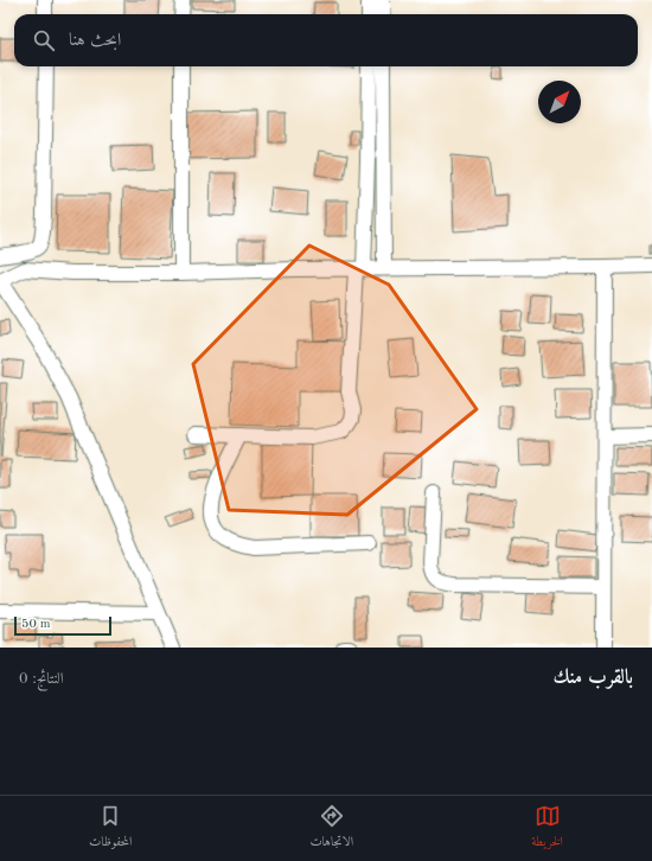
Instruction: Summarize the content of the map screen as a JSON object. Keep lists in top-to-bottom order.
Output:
{
  "scale_bar": "50 m",
  "north": "top right",
  "page": {
    "search": "ابحث هنا",
    "scale": "50 m",
    "heading": ["بالقرب منك", "النتائج: 0"],
    "nav": ["الخريطة", "الاتجاهات", "المحفوظات"]
  }
}
